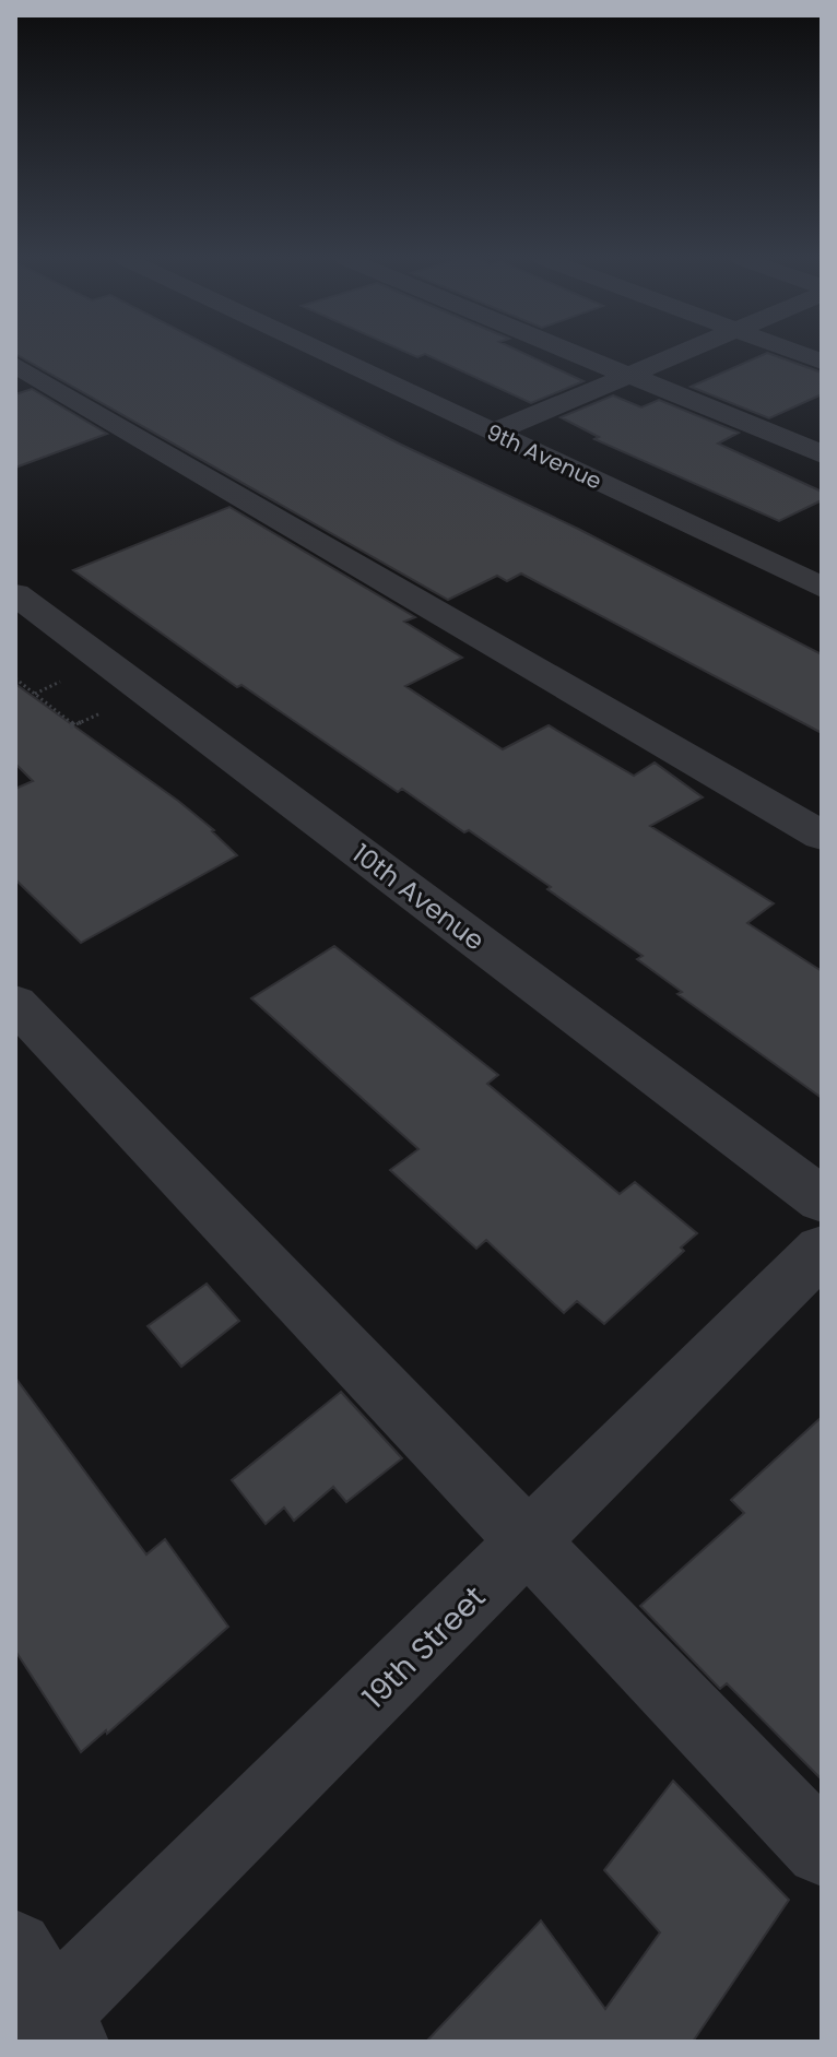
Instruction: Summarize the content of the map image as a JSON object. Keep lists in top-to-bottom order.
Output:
{
  "streets": {
    "street": ["9th Avenue", "10th Avenue", "19th Street"]
  }
}
